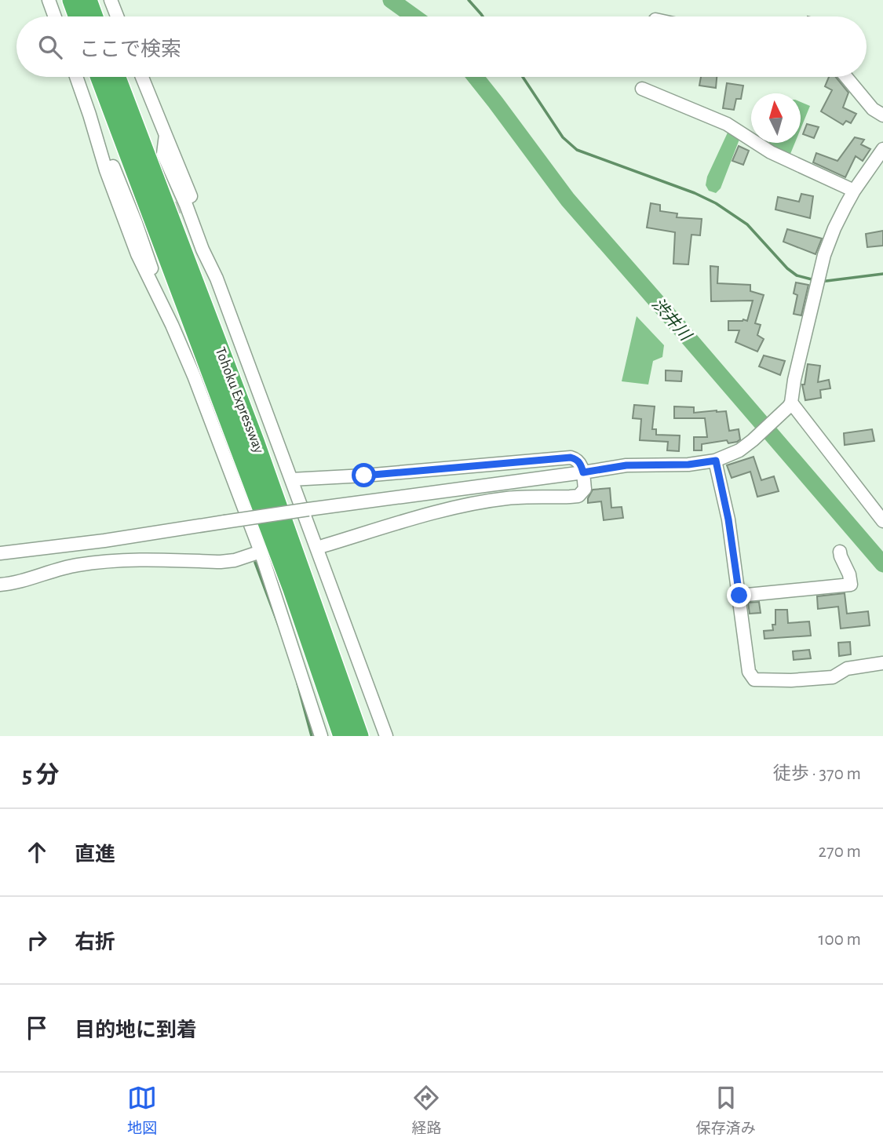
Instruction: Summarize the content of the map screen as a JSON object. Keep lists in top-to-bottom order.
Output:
{
  "streets": {
    "highway": ["Tohoku Expressway"]
  },
  "water": ["渋井川"],
  "north": "top",
  "page": {
    "search": "ここで検索",
    "heading": ["5 分", "徒歩 · 370 m"],
    "list": [
      ["直進", "270 m"],
      ["右折", "100 m"],
      "目的地に到着"
    ],
    "nav": ["地図", "経路", "保存済み"]
  }
}
